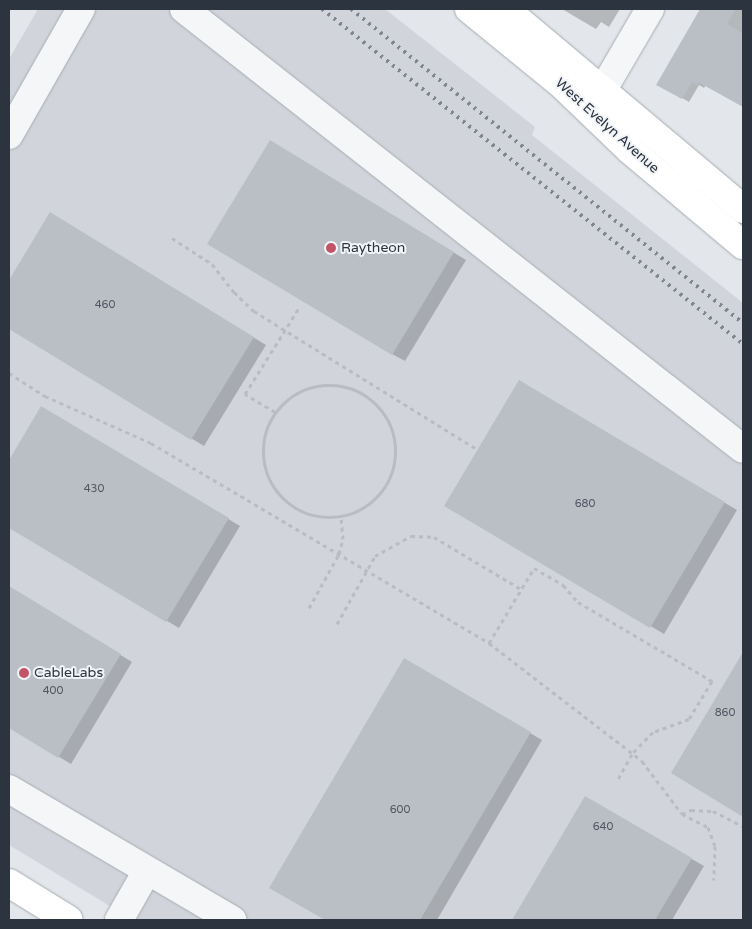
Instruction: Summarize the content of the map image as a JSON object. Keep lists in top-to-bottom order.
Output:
{
  "streets": {
    "main road": ["West Evelyn Avenue"]
  },
  "places": ["Raytheon", "CableLabs"],
  "house_numbers": [
    "460",
    "430",
    "680",
    "400",
    "860",
    "600",
    "640"
  ]
}
